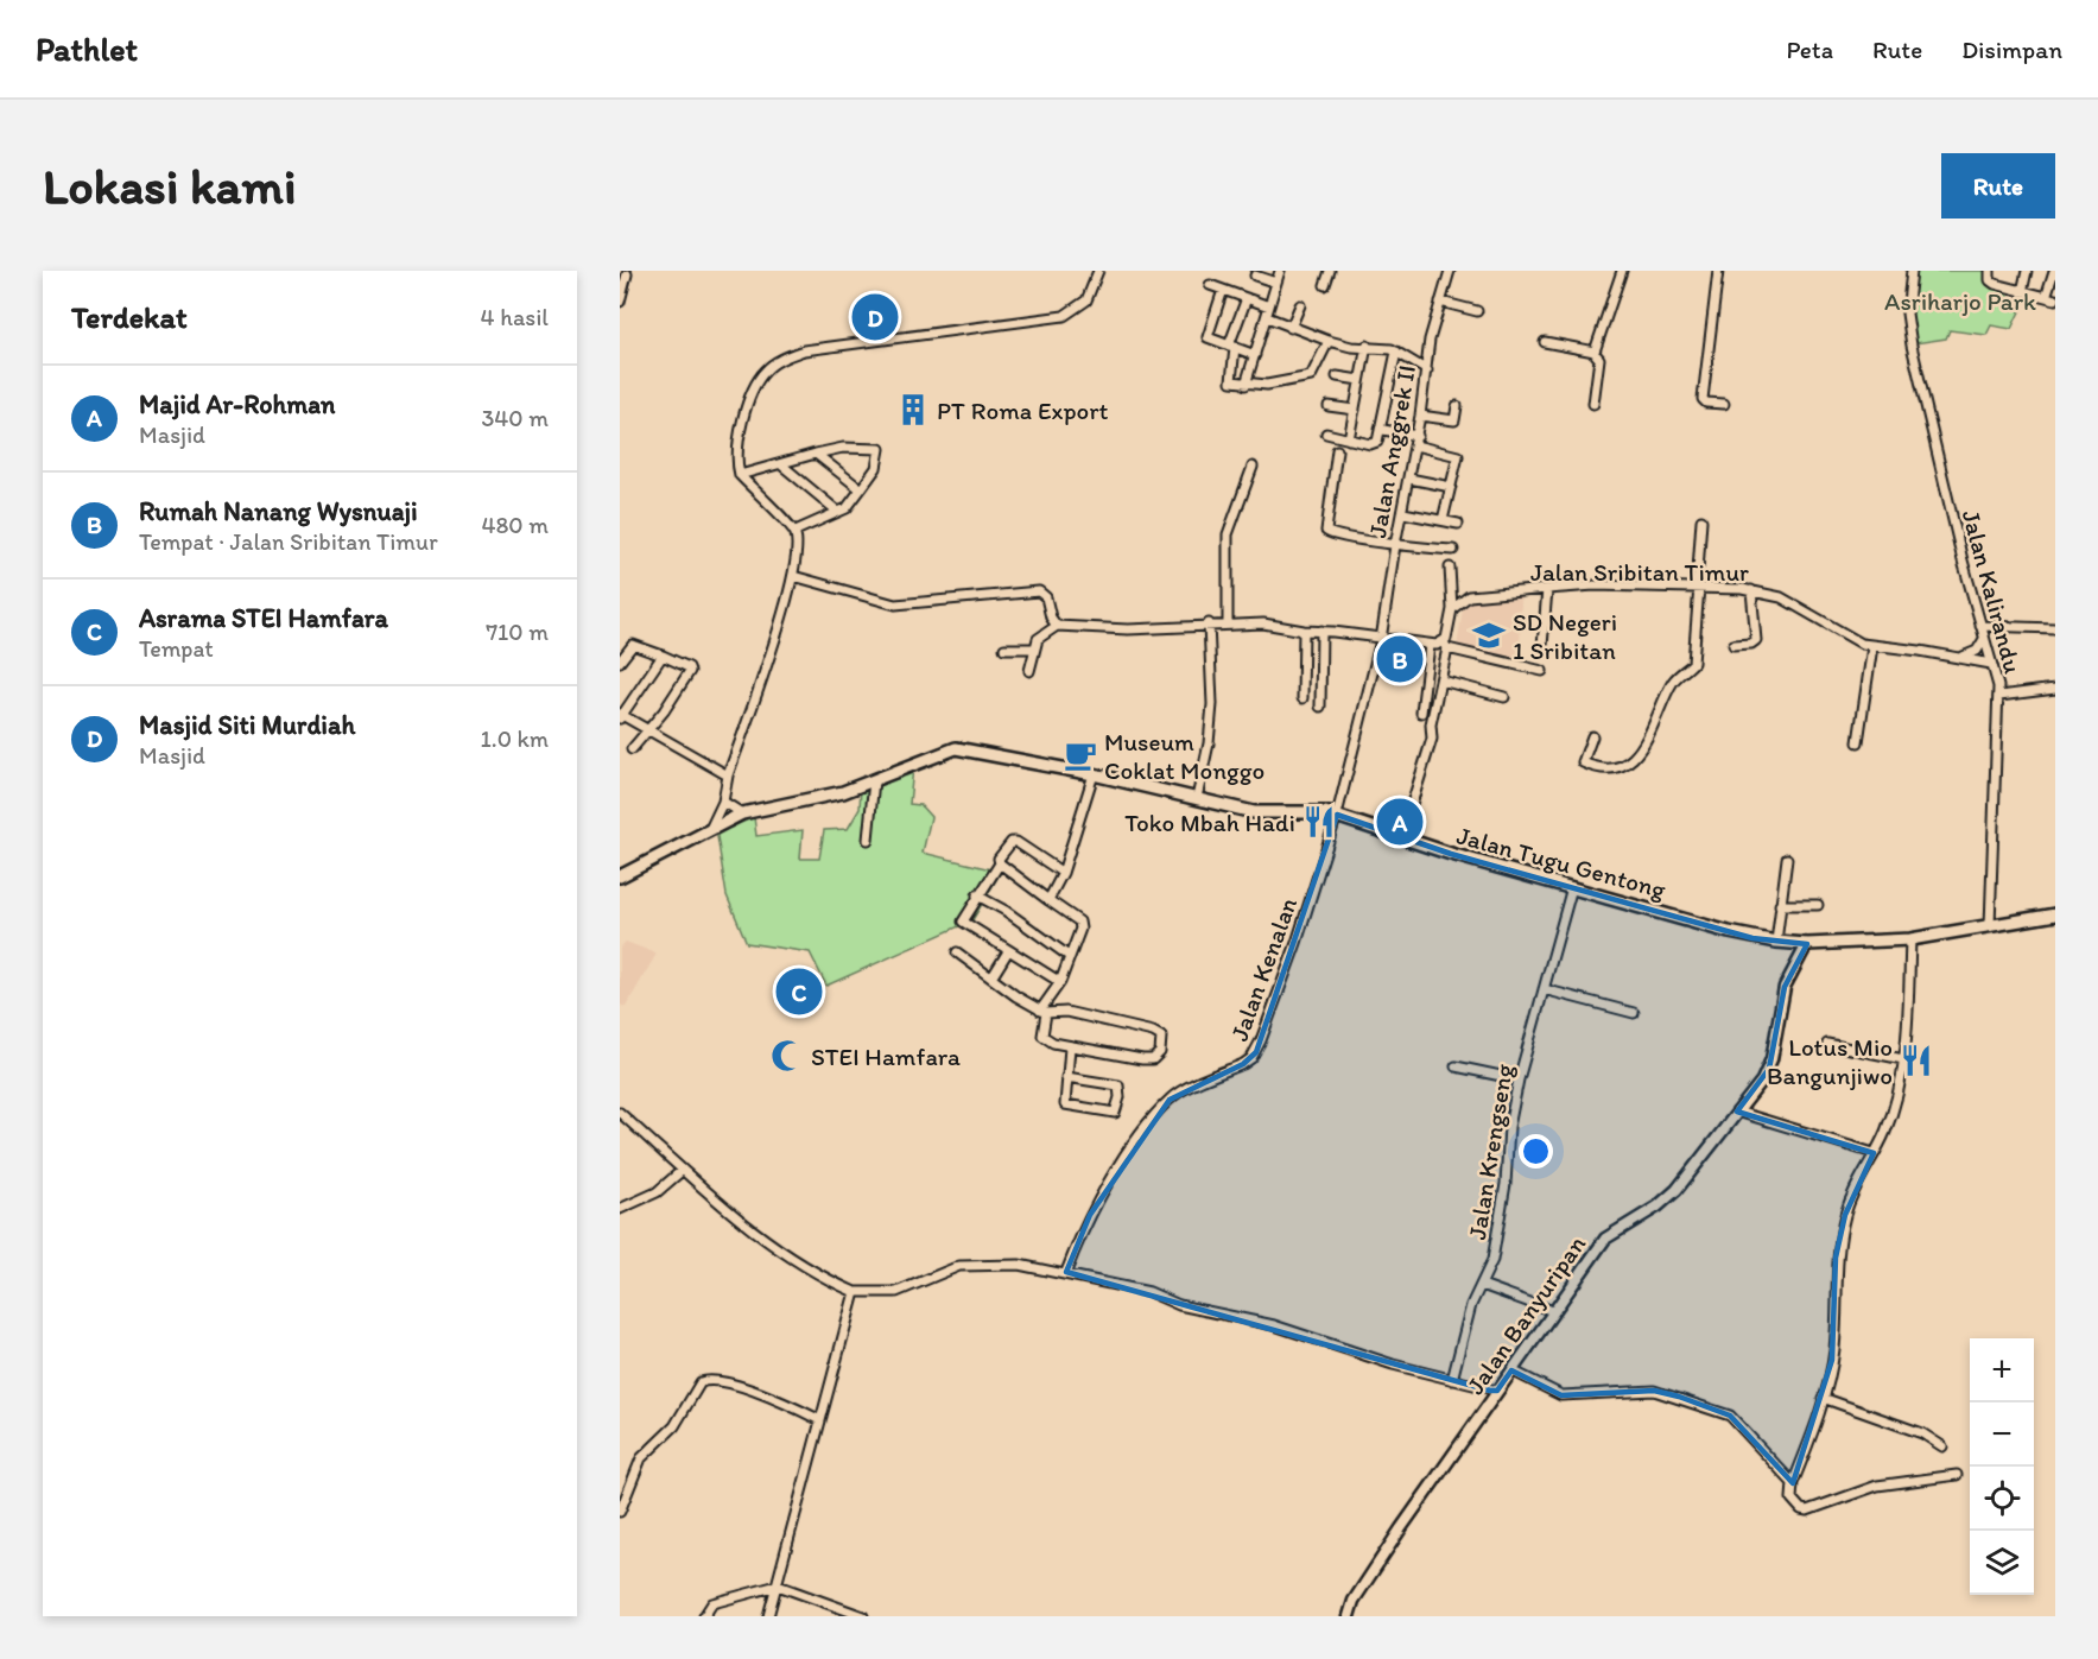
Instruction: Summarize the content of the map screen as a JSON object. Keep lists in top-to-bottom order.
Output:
{
  "streets": {
    "main road": ["Jalan Tugu Gentong"],
    "street": [
      "Jalan Anggrek II",
      "Jalan Sribitan Timur",
      "Jalan Kalirandu",
      "Jalan Kenalan",
      "Jalan Krengseng",
      "Jalan Banyuripan"
    ]
  },
  "crossings": [
    ["Jalan Anggrek II", "Jalan Tugu Gentong"],
    ["Jalan Anggrek II", "Jalan Kenalan"],
    ["Jalan Sribitan Timur", "Jalan Kalirandu"],
    ["Jalan Kalirandu", "Jalan Tugu Gentong"],
    ["Jalan Tugu Gentong", "Jalan Kenalan"],
    ["Jalan Tugu Gentong", "Jalan Krengseng"],
    ["Jalan Tugu Gentong", "Jalan Banyuripan"]
  ],
  "parks": ["Asriharjo Park"],
  "places": {
    "building": ["PT Roma Export"],
    "school or university": ["SD Negeri 1 Sribitan"],
    "cafe": ["Museum Coklat Monggo"],
    "restaurant": ["Toko Mbah Hadi", "Lotus Mio Bangunjiwo"],
    "mosque": ["STEI Hamfara"]
  },
  "page": {
    "header": "Pathlet",
    "nav": ["Peta", "Rute", "Disimpan"],
    "buttons": "Rute",
    "title": "Lokasi kami",
    "heading": ["Terdekat", "4 hasil"],
    "pins": [
      "D",
      "B",
      "A",
      "C"
    ],
    "list": [
      {
        "mark": "A",
        "name": "Majid Ar-Rohman",
        "note": "Masjid",
        "value": "340 m"
      },
      {
        "mark": "B",
        "name": "Rumah Nanang Wysnuaji",
        "note": "Tempat · Jalan Sribitan Timur",
        "value": "480 m"
      },
      {
        "mark": "C",
        "name": "Asrama STEI Hamfara",
        "note": "Tempat",
        "value": "710 m"
      },
      {
        "mark": "D",
        "name": "Masjid Siti Murdiah",
        "note": "Masjid",
        "value": "1.0 km"
      }
    ],
    "map_buttons": ["+", "−"]
  }
}
